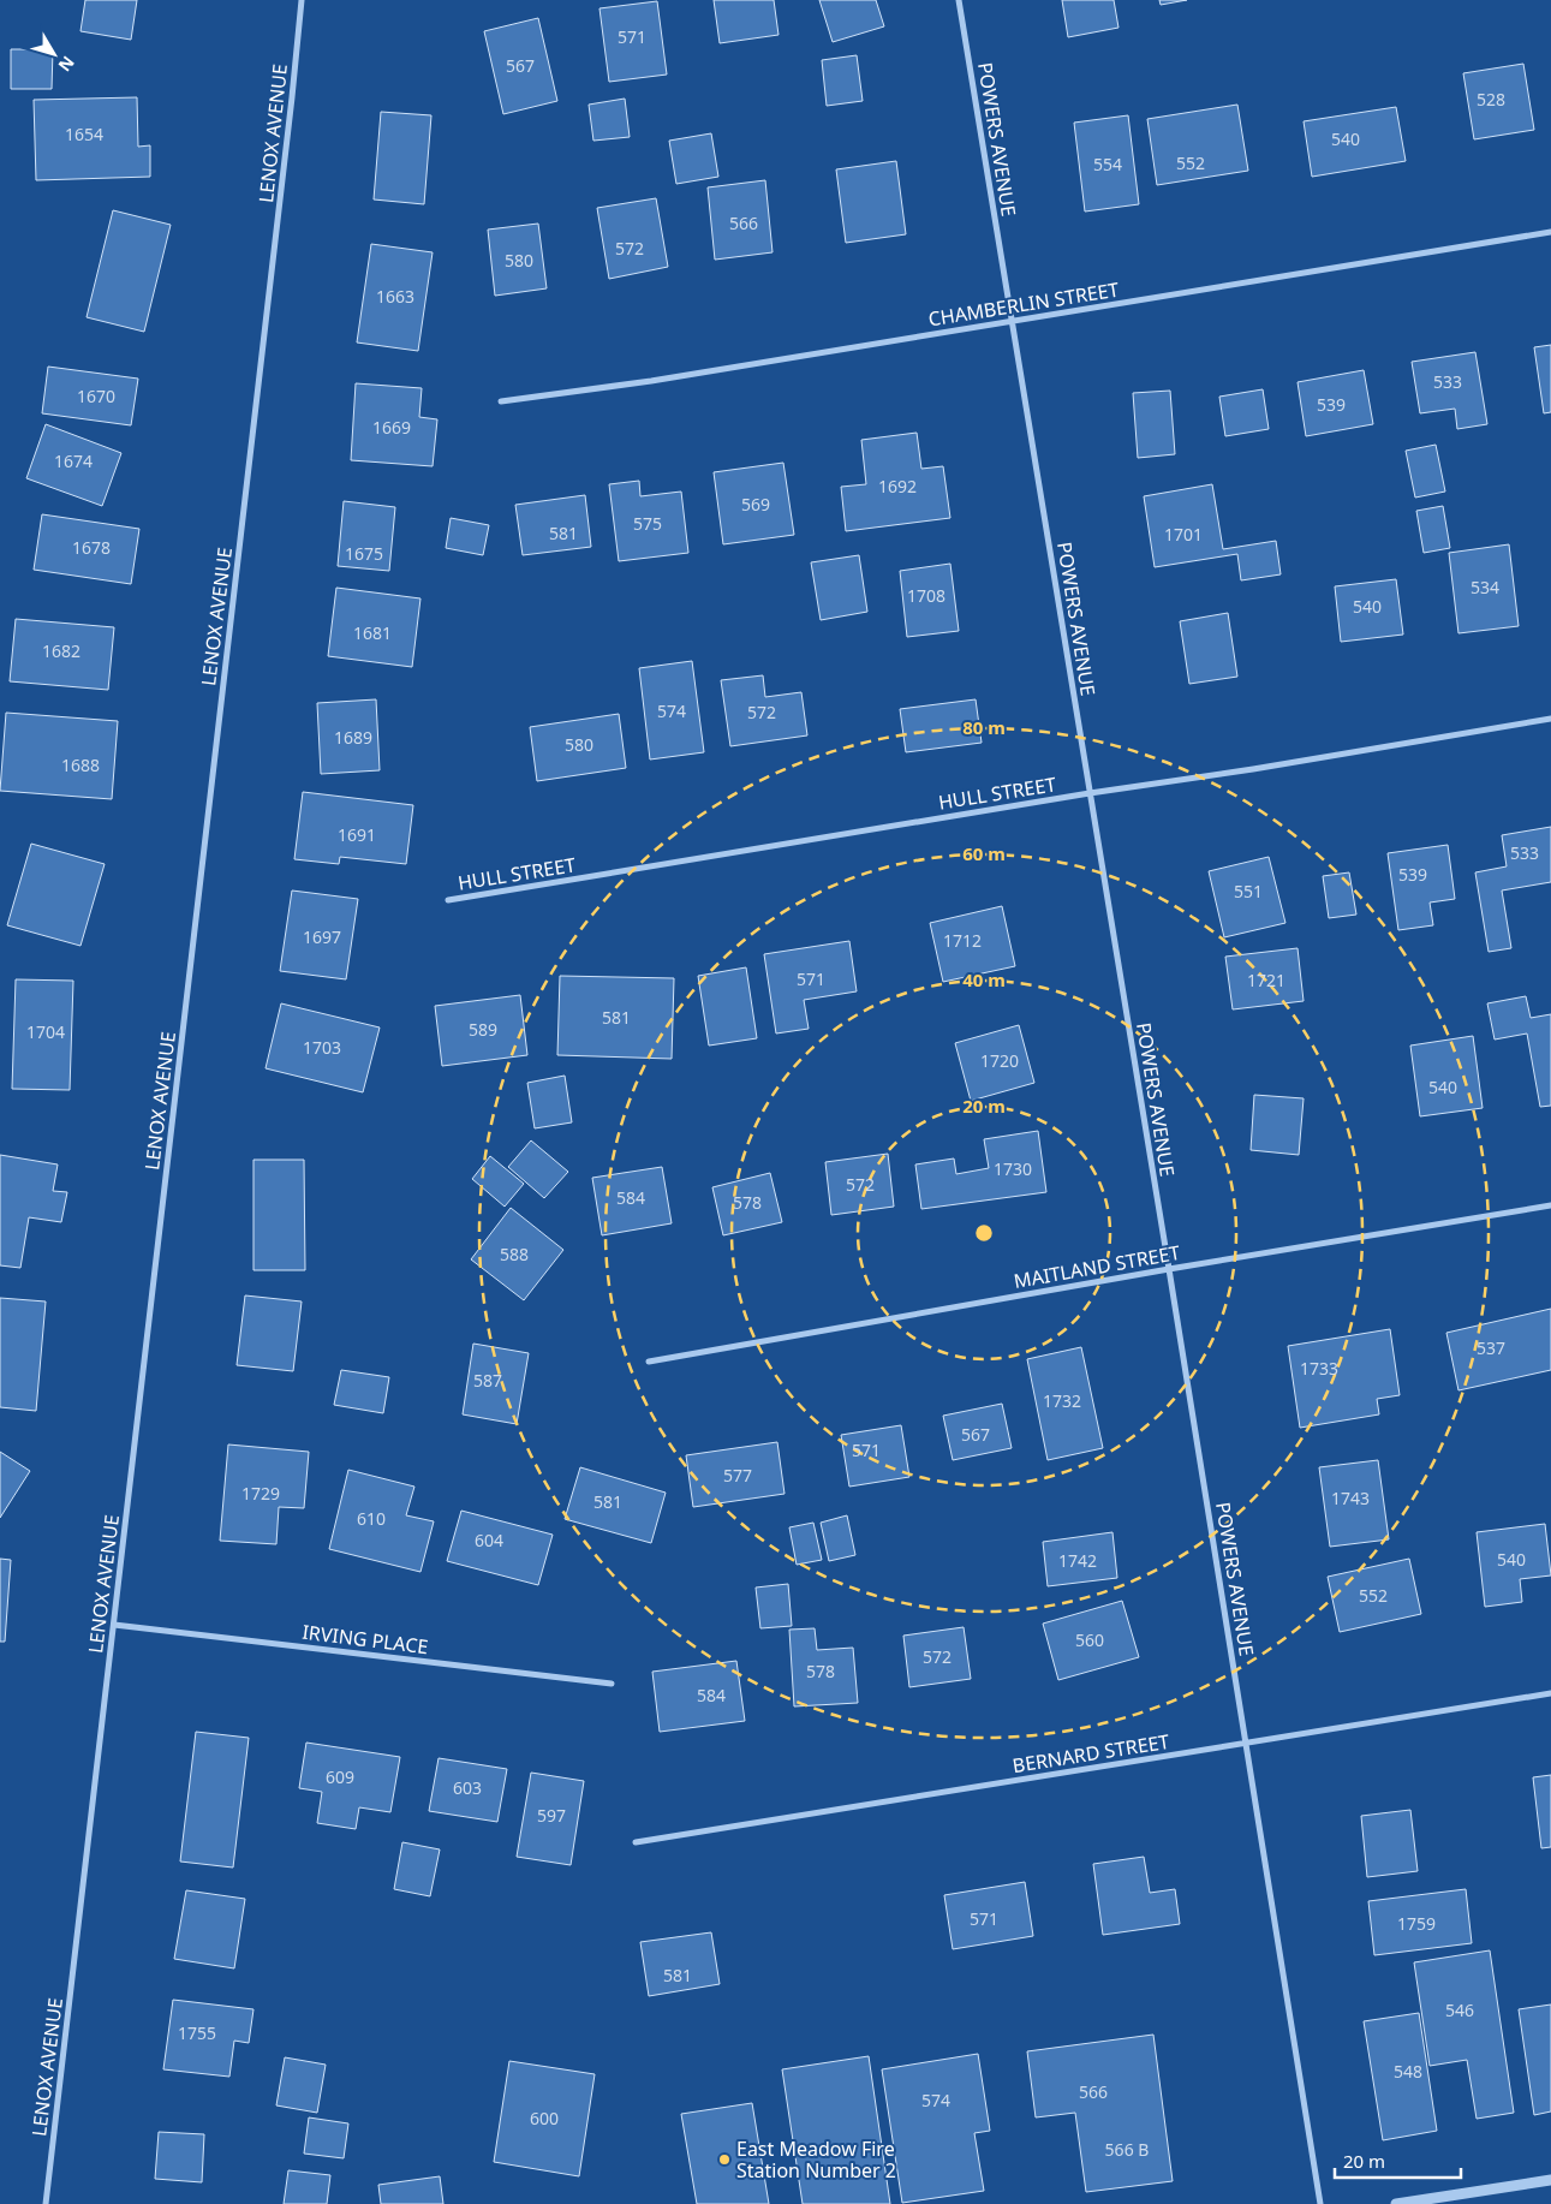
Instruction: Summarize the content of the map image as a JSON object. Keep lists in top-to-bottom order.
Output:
{
  "streets": {
    "street": [
      "LENOX AVENUE",
      "POWERS AVENUE",
      "CHAMBERLIN STREET",
      "HULL STREET",
      "MAITLAND STREET",
      "IRVING PLACE",
      "BERNARD STREET"
    ]
  },
  "crossings": [
    ["LENOX AVENUE", "IRVING PLACE"],
    ["POWERS AVENUE", "CHAMBERLIN STREET"],
    ["POWERS AVENUE", "HULL STREET"],
    ["POWERS AVENUE", "MAITLAND STREET"],
    ["POWERS AVENUE", "BERNARD STREET"]
  ],
  "places": ["East Meadow Fire Station Number 2"],
  "house_numbers": [
    "571",
    "567",
    "528",
    "1654",
    "540",
    "552",
    "554",
    "566",
    "572",
    "580",
    "1663",
    "533",
    "1670",
    "539",
    "1669",
    "1674",
    "1692",
    "569",
    "575",
    "581",
    "1701",
    "1678",
    "1675",
    "534",
    "1708",
    "540",
    "1681",
    "1682",
    "574",
    "572",
    "1689",
    "580",
    "1688",
    "1691",
    "533",
    "539",
    "551",
    "1697",
    "1712",
    "571",
    "1721",
    "581",
    "589",
    "1704",
    "1703",
    "1720",
    "540",
    "1730",
    "572",
    "584",
    "578",
    "588",
    "537",
    "1733",
    "587",
    "1732",
    "567",
    "571",
    "577",
    "1729",
    "1743",
    "581",
    "610",
    "604",
    "540",
    "1742",
    "552",
    "560",
    "572",
    "578",
    "584",
    "609",
    "603",
    "597",
    "571",
    "1759",
    "581",
    "546",
    "1755",
    "548",
    "566",
    "574",
    "600",
    "566 B"
  ],
  "scale_bar": "20 m",
  "north": "bottom right",
  "rings": [
    "80 m",
    "60 m",
    "40 m",
    "20 m"
  ]
}
